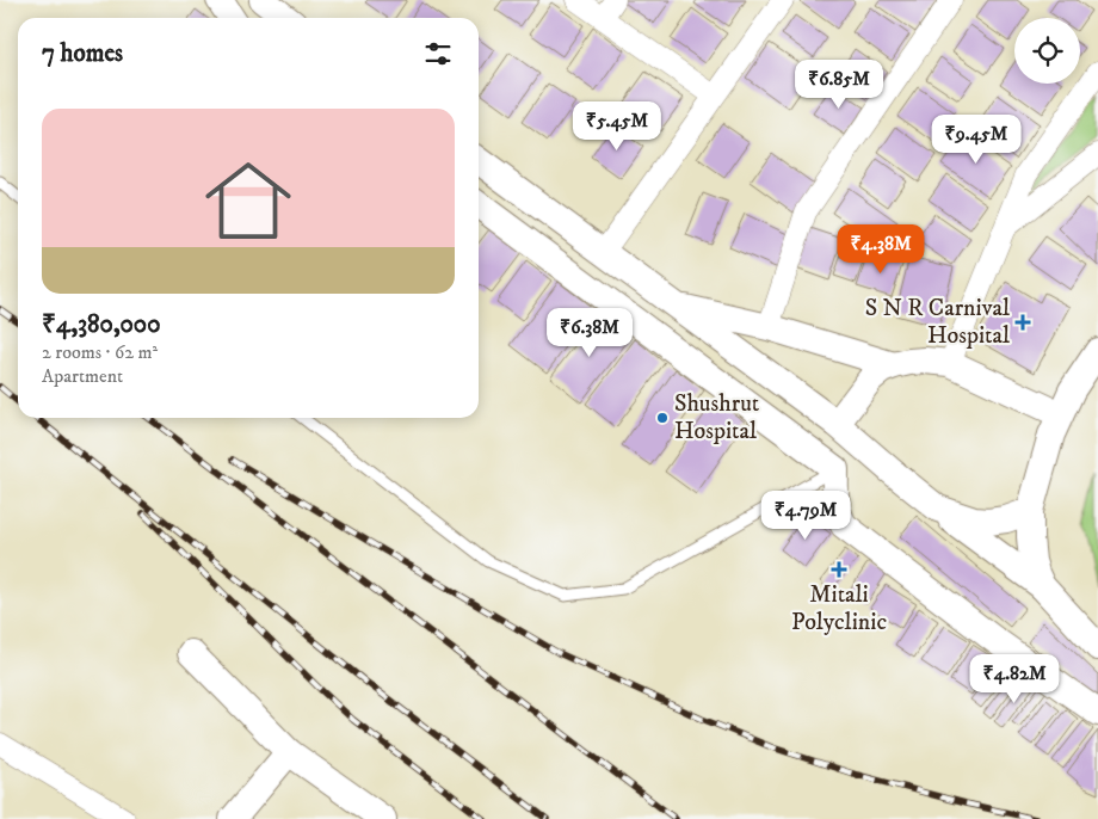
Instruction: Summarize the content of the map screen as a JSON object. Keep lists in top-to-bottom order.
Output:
{
  "places": {
    "health": ["S N R Carnival Hospital", "Mitali Polyclinic"],
    "other": ["Shushrut Hospital"]
  },
  "page": {
    "heading": "7 homes",
    "price": [
      "₹6.85M",
      "₹5.45M",
      "₹9.45M",
      "₹4.38M",
      "₹6.38M",
      "₹4.79M",
      "₹4.82M"
    ],
    "list": [
      {
        "name": "₹4,380,000",
        "note": "2 rooms · 62 m² · Apartment"
      }
    ]
  }
}
